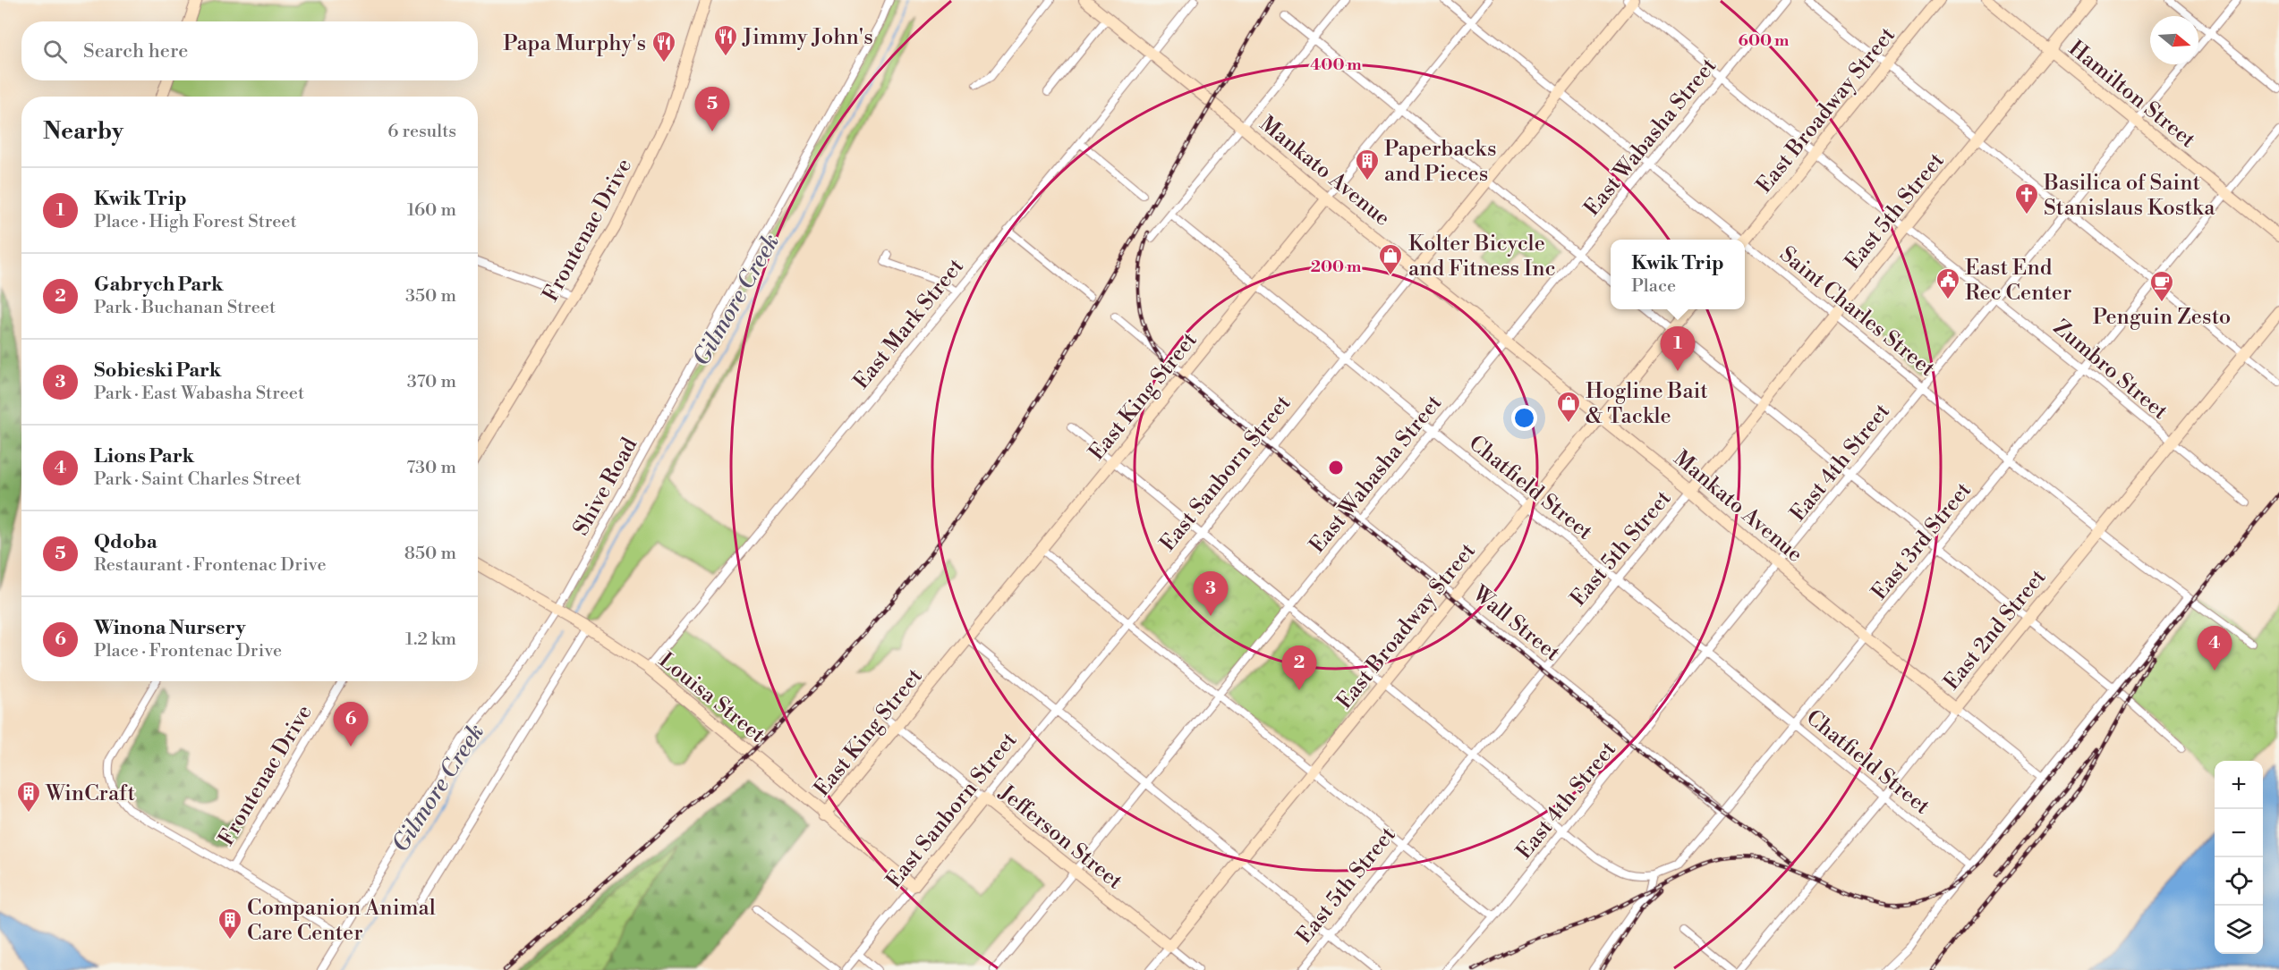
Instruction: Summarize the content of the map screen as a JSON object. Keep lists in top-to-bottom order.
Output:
{
  "streets": {
    "street": [
      "Hamilton Street",
      "East Broadway Street",
      "East Wabasha Street",
      "Mankato Avenue",
      "East 5th Street",
      "Frontenac Drive",
      "Saint Charles Street",
      "East Mark Street",
      "Zumbro Street",
      "East King Street",
      "East 4th Street",
      "East Sanborn Street",
      "Shive Road",
      "Chatfield Street",
      "East 3rd Street",
      "Wall Street",
      "East 2nd Street",
      "Louisa Street",
      "Jefferson Street"
    ]
  },
  "crossings": [
    ["Hamilton Street", "East 5th Street"],
    ["Hamilton Street", "East 4th Street"],
    ["Hamilton Street", "East 3rd Street"],
    ["East Broadway Street", "Mankato Avenue"],
    ["East Broadway Street", "Zumbro Street"],
    ["East Broadway Street", "Chatfield Street"],
    ["East Broadway Street", "Wall Street"],
    ["East Broadway Street", "Jefferson Street"],
    ["East Wabasha Street", "Mankato Avenue"],
    ["East Wabasha Street", "Saint Charles Street"],
    ["East Wabasha Street", "Zumbro Street"],
    ["East Wabasha Street", "Chatfield Street"],
    ["East Wabasha Street", "Wall Street"],
    ["East Wabasha Street", "Jefferson Street"],
    ["Mankato Avenue", "East 5th Street"],
    ["Mankato Avenue", "East Mark Street"],
    ["Mankato Avenue", "East King Street"],
    ["Mankato Avenue", "East 4th Street"],
    ["Mankato Avenue", "East Sanborn Street"],
    ["Mankato Avenue", "East 3rd Street"],
    ["Mankato Avenue", "East 2nd Street"],
    ["East 5th Street", "Saint Charles Street"],
    ["East 5th Street", "Zumbro Street"],
    ["East 5th Street", "Chatfield Street"],
    ["East 5th Street", "Wall Street"],
    ["Saint Charles Street", "East King Street"],
    ["Saint Charles Street", "East 4th Street"],
    ["Saint Charles Street", "East Sanborn Street"],
    ["Saint Charles Street", "East 3rd Street"],
    ["Saint Charles Street", "East 2nd Street"],
    ["East Mark Street", "Louisa Street"],
    ["Zumbro Street", "East 4th Street"],
    ["Zumbro Street", "East Sanborn Street"],
    ["Zumbro Street", "East 3rd Street"],
    ["Zumbro Street", "East 2nd Street"],
    ["East King Street", "Chatfield Street"],
    ["East King Street", "Wall Street"],
    ["East King Street", "Louisa Street"],
    ["East King Street", "Jefferson Street"],
    ["East 4th Street", "Chatfield Street"],
    ["East 4th Street", "Wall Street"],
    ["East Sanborn Street", "Chatfield Street"],
    ["East Sanborn Street", "Wall Street"],
    ["East Sanborn Street", "Louisa Street"],
    ["East Sanborn Street", "Jefferson Street"],
    ["Shive Road", "Louisa Street"],
    ["Chatfield Street", "East 3rd Street"],
    ["Chatfield Street", "East 2nd Street"],
    ["East 3rd Street", "Wall Street"]
  ],
  "water": ["Gilmore Creek"],
  "places": {
    "restaurant": ["Jimmy John's", "Papa Murphy's"],
    "building": ["Paperbacks and Pieces", "WinCraft", "Companion Animal Care Center"],
    "church": ["Basilica of Saint Stanislaus Kostka"],
    "shop": ["Kolter Bicycle and Fitness Inc", "Hogline Bait & Tackle"],
    "public building": ["East End Rec Center"],
    "cafe": ["Penguin Zesto"]
  },
  "north": "right",
  "page": {
    "search": "Search here",
    "pins": [
      "5",
      "1",
      "3",
      "4",
      "2",
      "6"
    ],
    "heading": ["Nearby", "6 results"],
    "list": [
      {
        "mark": "1",
        "name": "Kwik Trip",
        "note": "Place · High Forest Street",
        "value": "160 m"
      },
      {
        "mark": "2",
        "name": "Gabrych Park",
        "note": "Park · Buchanan Street",
        "value": "350 m"
      },
      {
        "mark": "3",
        "name": "Sobieski Park",
        "note": "Park · East Wabasha Street",
        "value": "370 m"
      },
      {
        "mark": "4",
        "name": "Lions Park",
        "note": "Park · Saint Charles Street",
        "value": "730 m"
      },
      {
        "mark": "5",
        "name": "Qdoba",
        "note": "Restaurant · Frontenac Drive",
        "value": "850 m"
      },
      {
        "mark": "6",
        "name": "Winona Nursery",
        "note": "Place · Frontenac Drive",
        "value": "1.2 km"
      }
    ],
    "popup": ["Kwik Trip", "Place"],
    "map_buttons": ["+", "−"]
  },
  "rings": ["600 m", "400 m", "200 m"]
}
